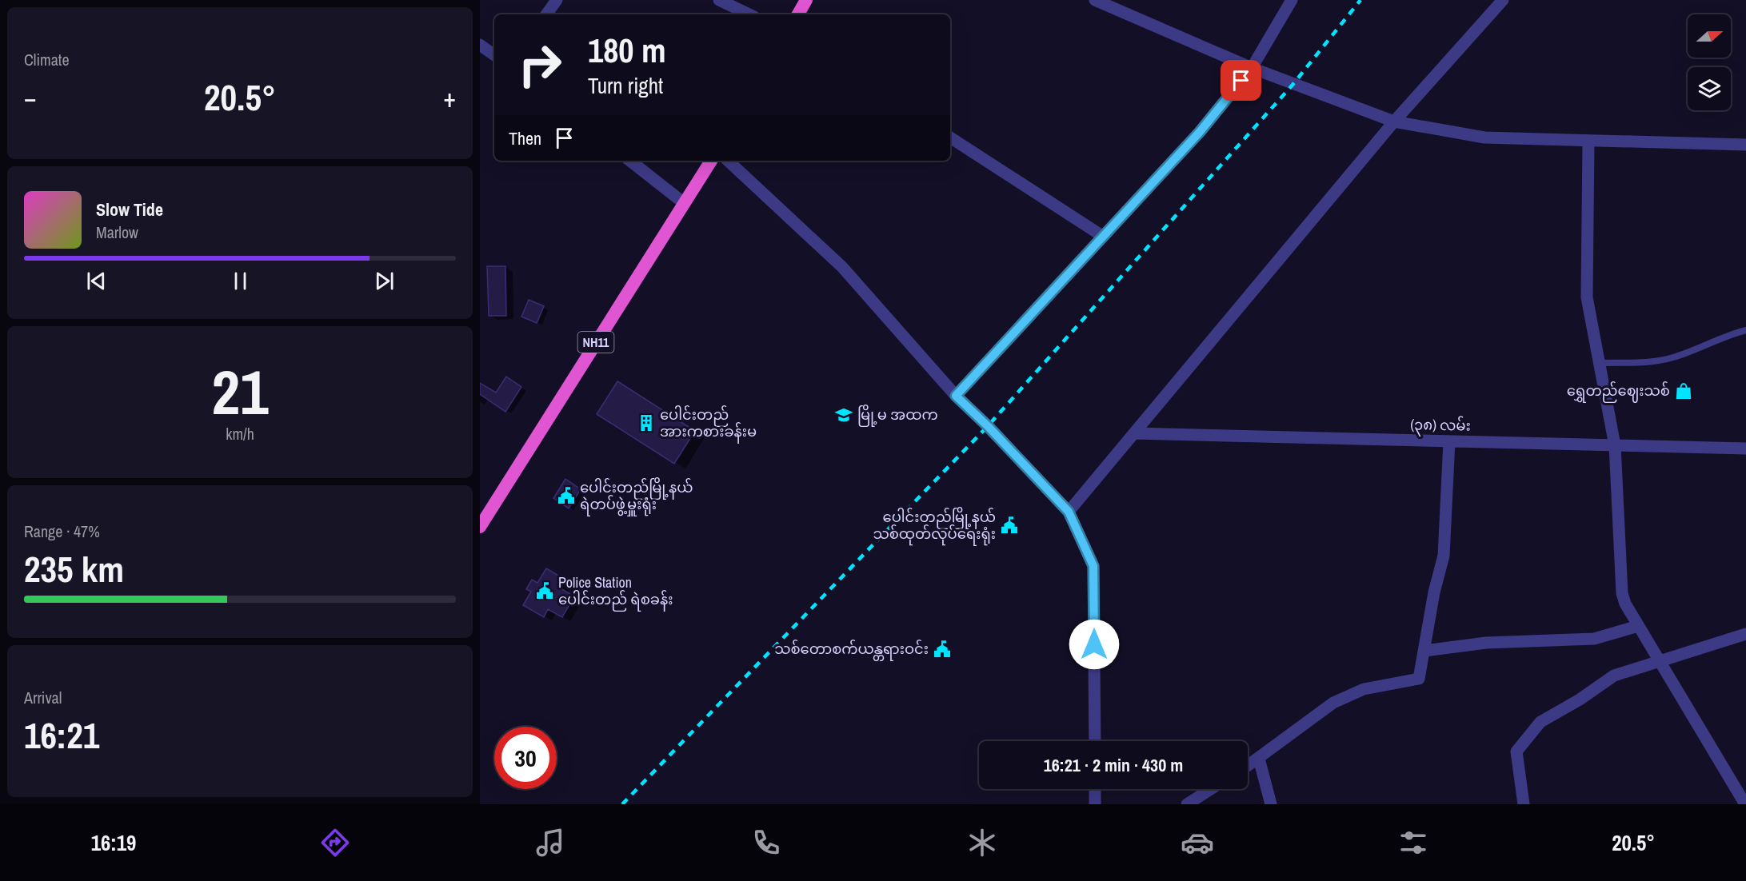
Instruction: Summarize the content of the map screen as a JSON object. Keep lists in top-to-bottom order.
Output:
{
  "streets": {
    "highway": ["NH11"],
    "street": ["(၃၈) လမ်း"]
  },
  "places": {
    "shop": ["ရွှေတည်ဈေးသစ်"],
    "school or university": ["မြို့မ အထက"],
    "building": ["ပေါင်းတည် အားကစားခန်းမ"],
    "public building": [
      "ပေါင်းတည်မြို့နယ် ရဲတပ်ဖွဲ့မှူးရုံး",
      "ပေါင်းတည်မြို့နယ် သစ်ထုတ်လုပ်ရေးရုံး",
      "Police Station ပေါင်းတည် ရဲစခန်း",
      "သစ်တောစက်ယန္တရားဝင်း"
    ]
  },
  "north": "right",
  "page": {
    "tile": [
      "Climate",
      ["21", "km/h"],
      ["Range · 47%", "235 km"],
      ["Arrival", "16:21"]
    ],
    "turn": ["180 m", "Turn right"],
    "heat": ["−", "20.5°", "+"],
    "then": "Then",
    "song": ["Slow Tide", "Marlow"],
    "limit": "30",
    "trip": "16:21 · 2 min · 430 m",
    "tabs": ["16:19", "20.5°"]
  }
}
